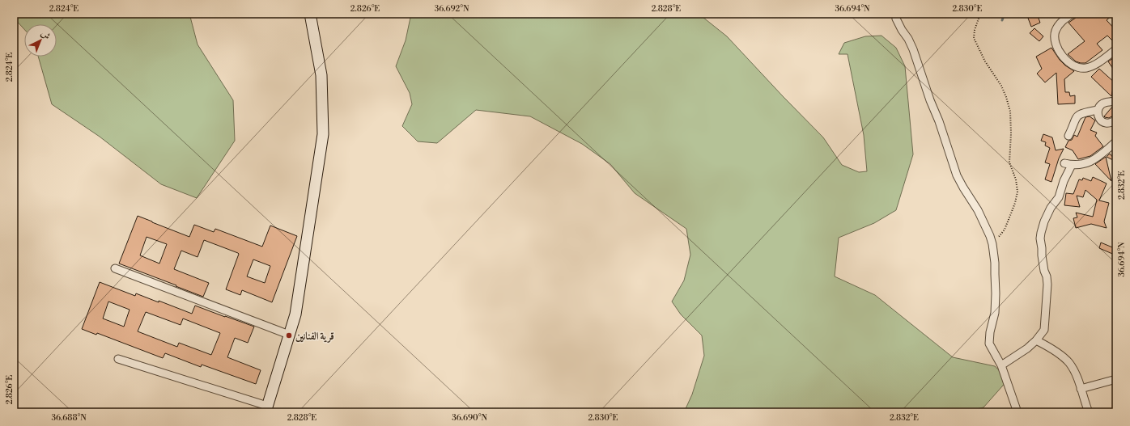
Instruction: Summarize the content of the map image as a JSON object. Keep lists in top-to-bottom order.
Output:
{
  "places": ["قرية الفنانين"],
  "north": "top right",
  "coordinates": [
    "2.824°E",
    "2.826°E",
    "36.692°N",
    "2.828°E",
    "36.694°N",
    "2.830°E",
    "2.832°E",
    "36.688°N",
    "36.690°N"
  ]
}
